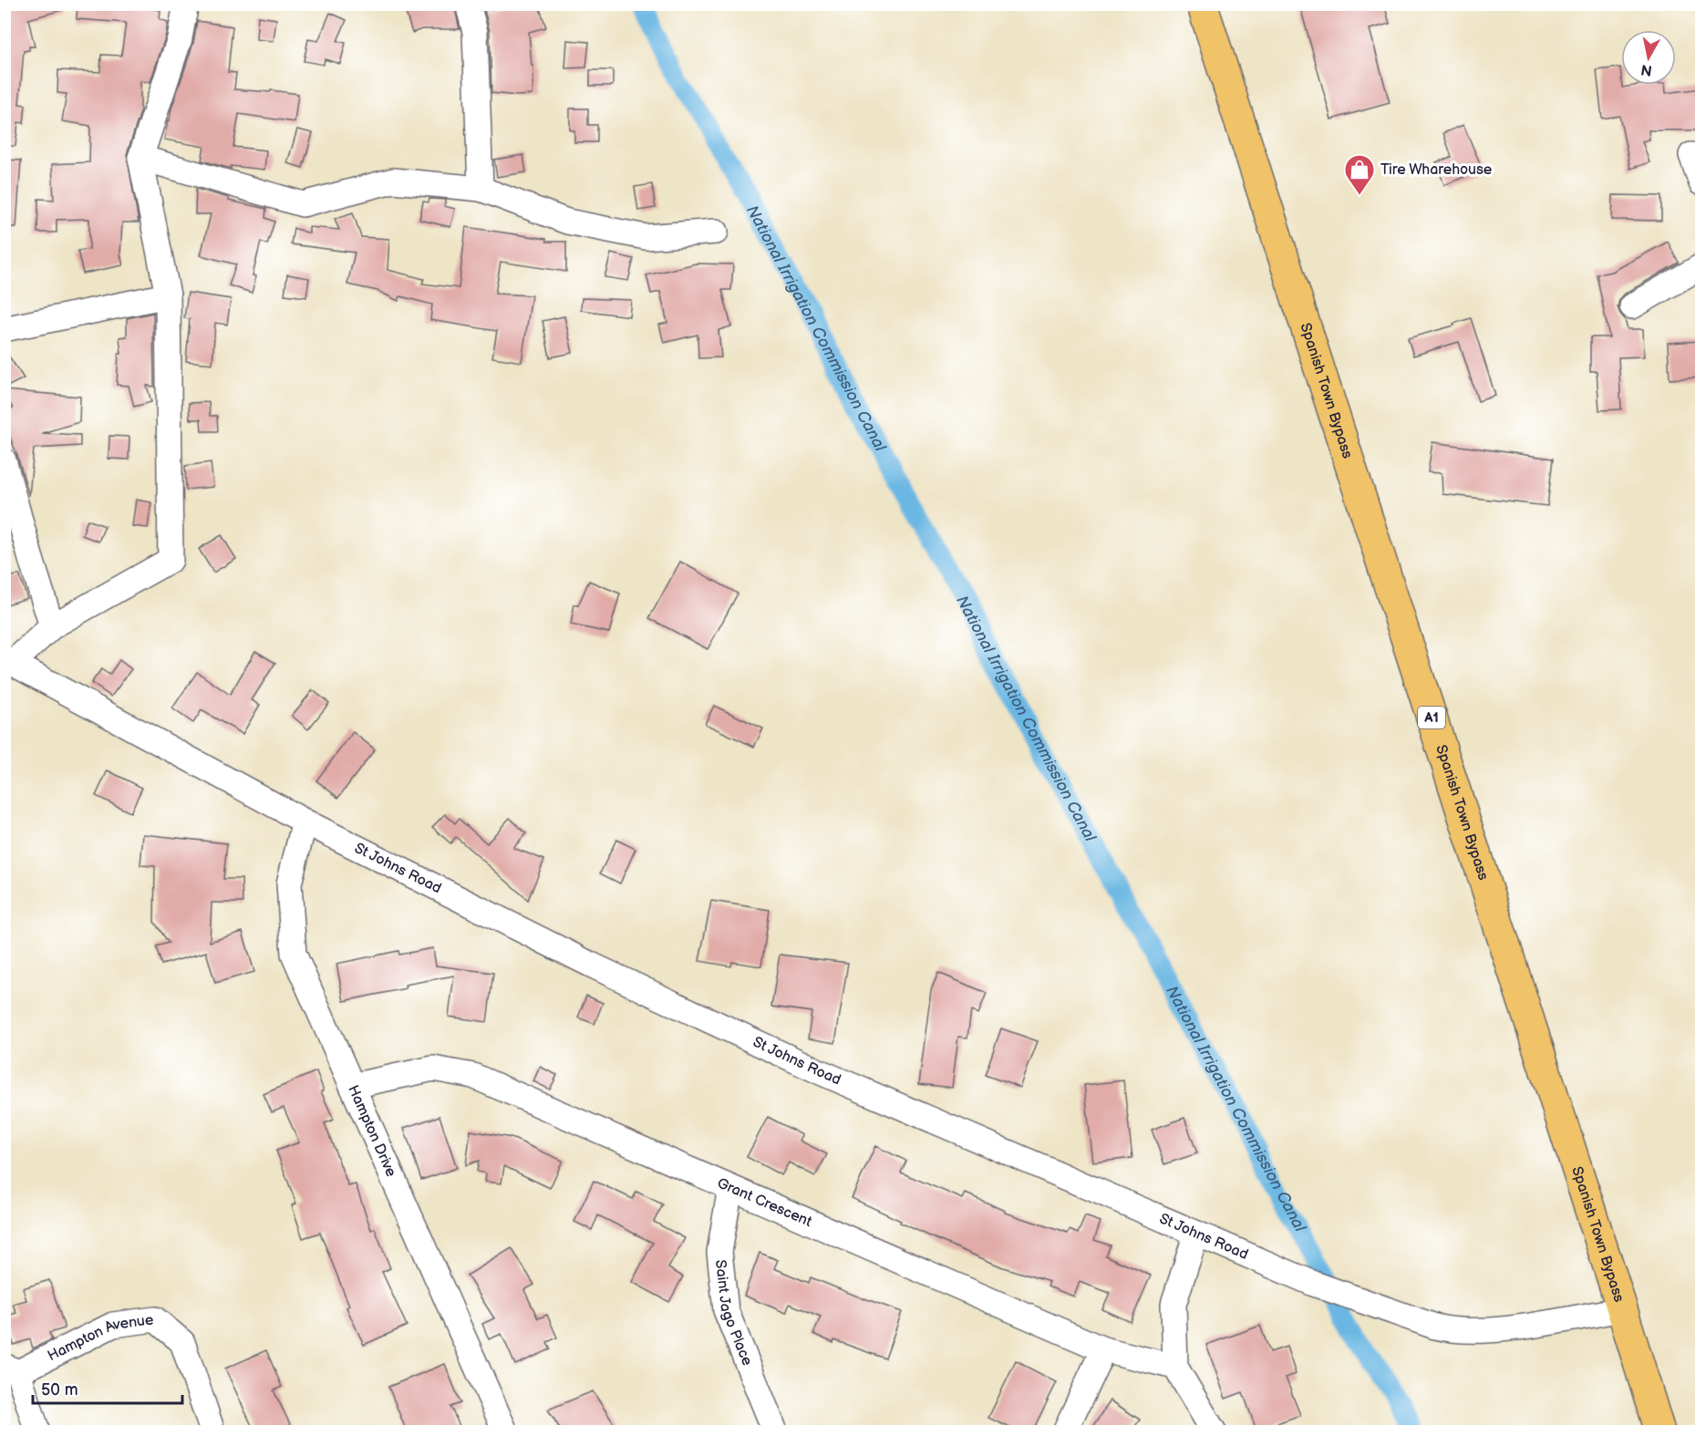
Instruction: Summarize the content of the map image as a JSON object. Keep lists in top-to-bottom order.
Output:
{
  "streets": {
    "main road": ["Spanish Town Bypass", "A1"],
    "street": [
      "St Johns Road",
      "Hampton Drive",
      "Grant Crescent",
      "Saint Jago Place",
      "Hampton Avenue"
    ]
  },
  "crossings": [
    ["Spanish Town Bypass", "St Johns Road"],
    ["St Johns Road", "Hampton Drive"],
    ["Hampton Drive", "Grant Crescent"],
    ["Grant Crescent", "Saint Jago Place"]
  ],
  "water": ["National Irrigation Commission Canal"],
  "places": {
    "shop": ["Tire Wharehouse"]
  },
  "scale_bar": "50 m",
  "north": "bottom"
}
